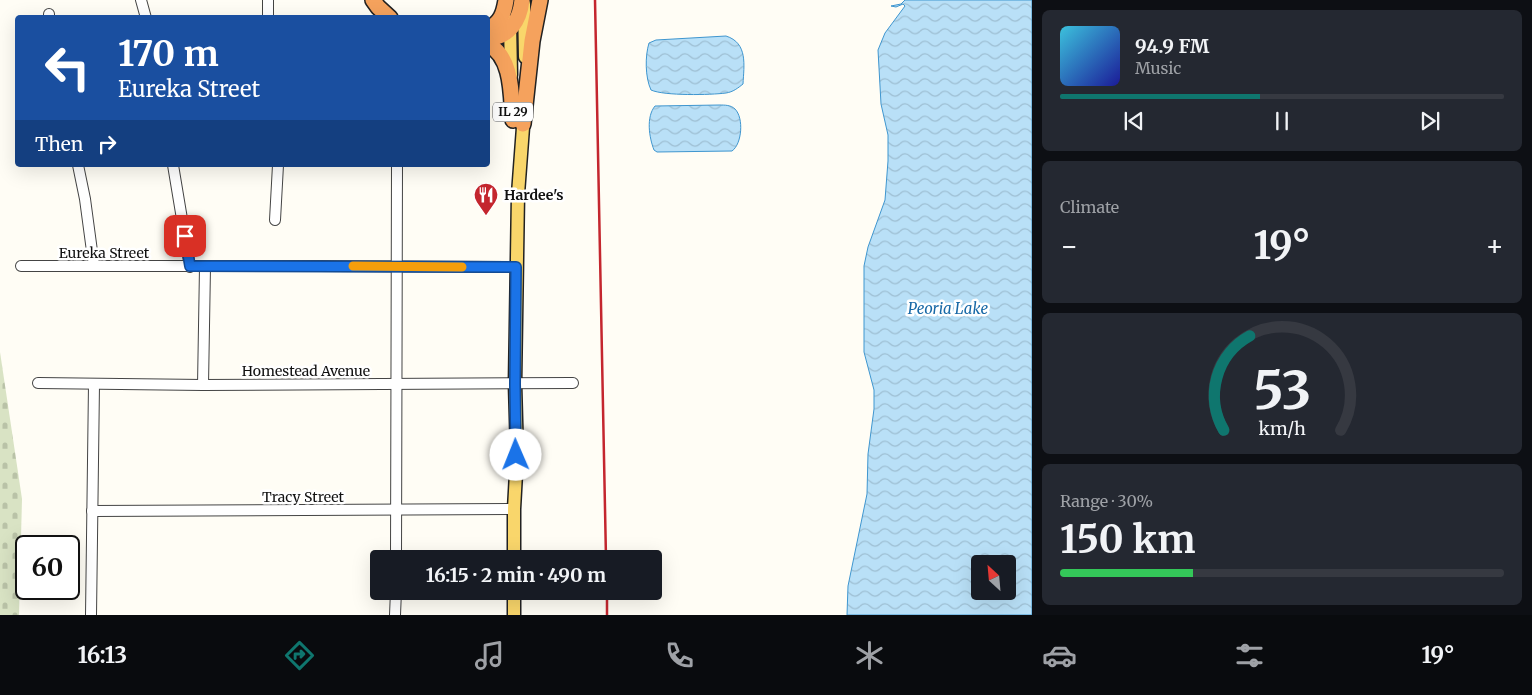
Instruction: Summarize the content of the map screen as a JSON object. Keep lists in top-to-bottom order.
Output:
{
  "streets": {
    "main road": ["IL 29"],
    "street": ["Eureka Street", "Homestead Avenue", "Tracy Street"]
  },
  "crossings": [
    ["IL 29", "Eureka Street"],
    ["IL 29", "Homestead Avenue"],
    ["IL 29", "Tracy Street"]
  ],
  "water": ["Peoria Lake"],
  "places": {
    "restaurant": ["Hardee's"]
  },
  "north": "top left",
  "page": {
    "turn": ["170 m", "Eureka Street"],
    "song": ["94.9 FM", "Music"],
    "then": "Then",
    "tile": [
      "Climate",
      ["Range · 30%", "150 km"]
    ],
    "heat": ["−", "19°", "+"],
    "limit": "60",
    "trip": "16:15 · 2 min · 490 m",
    "tabs": ["16:13", "19°"],
    "gauge": ["53", "km/h"]
  }
}
